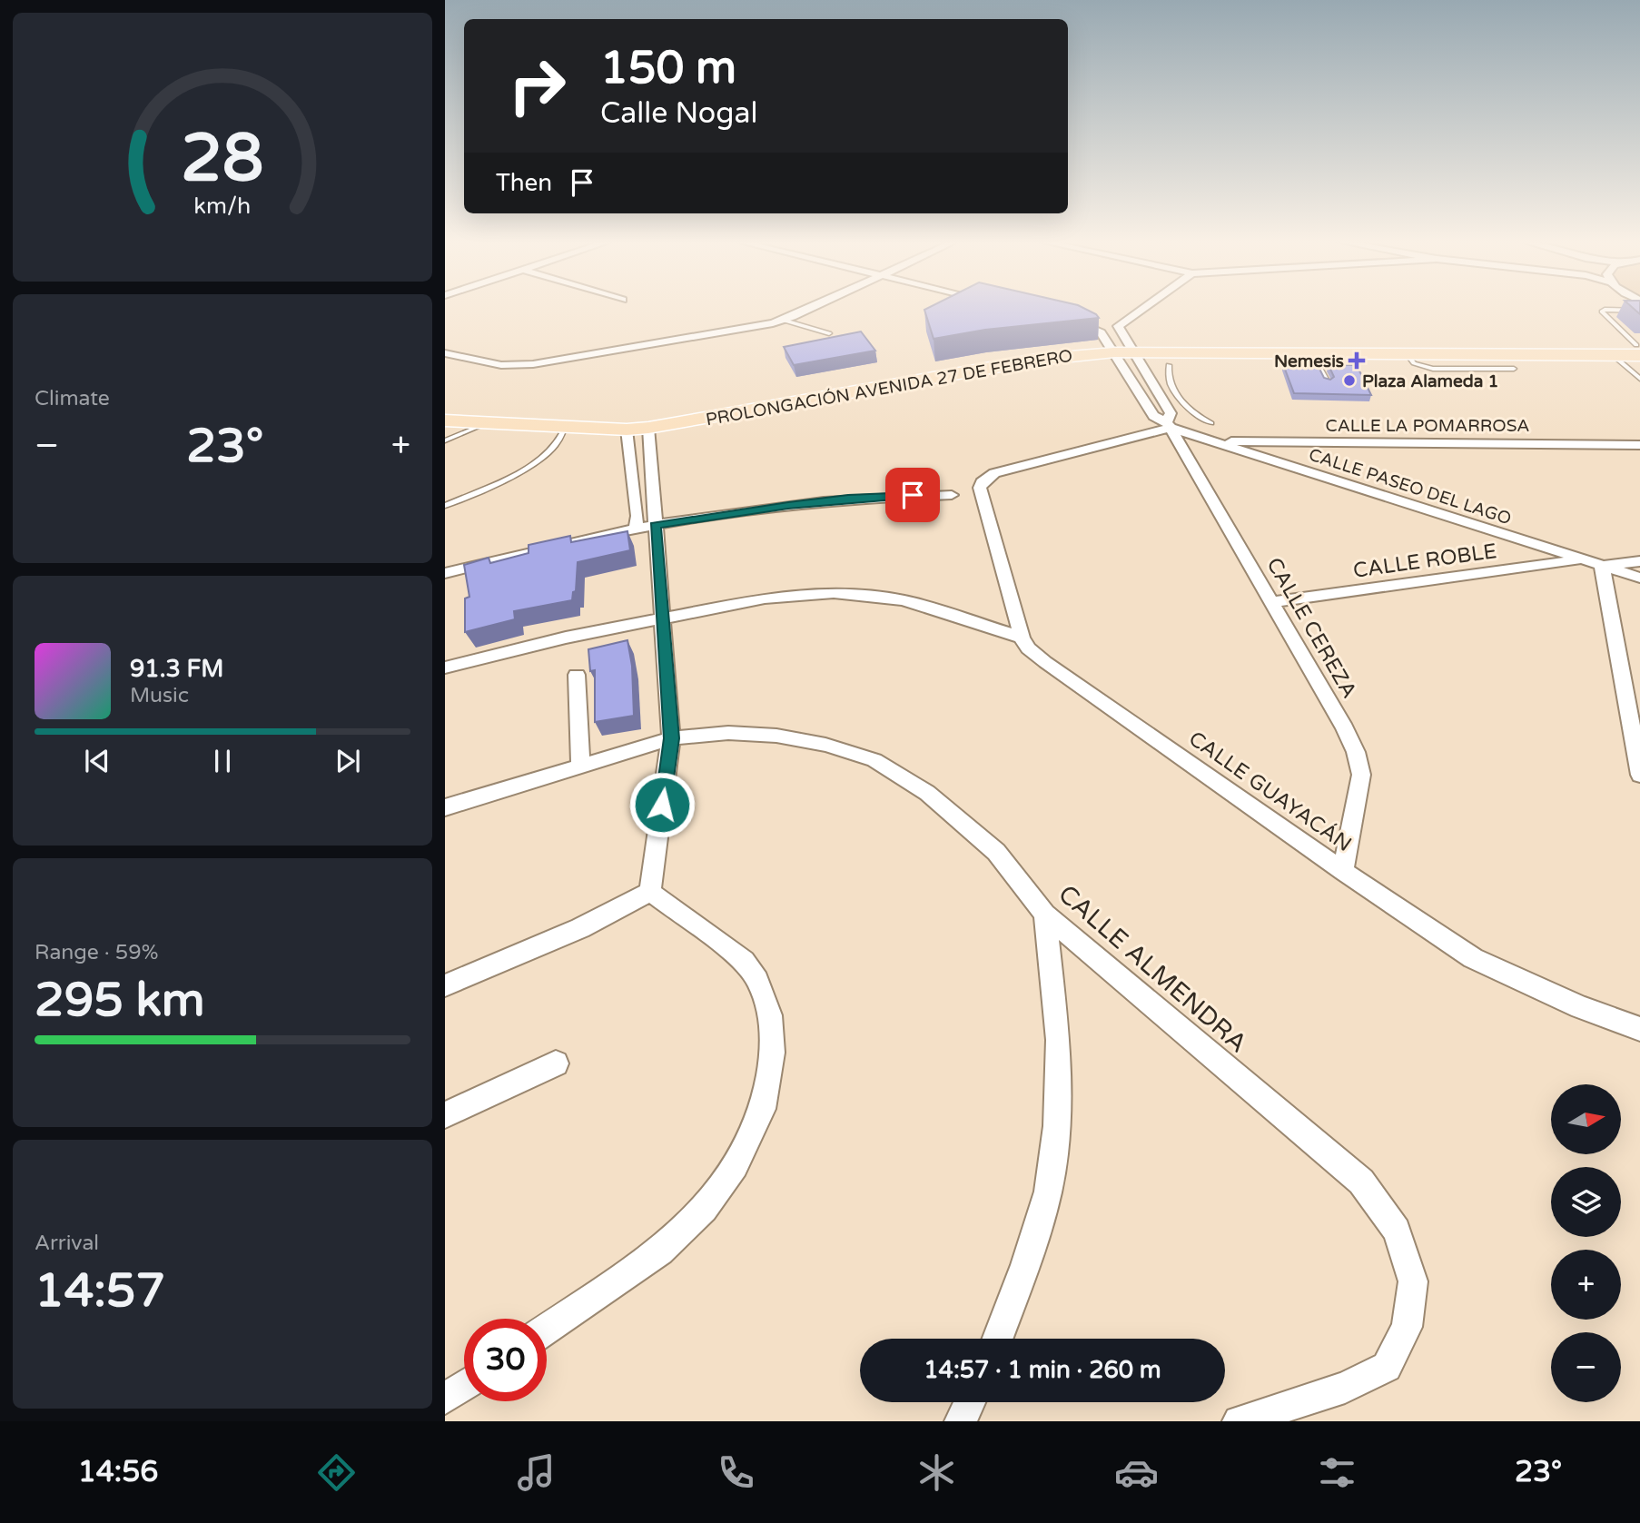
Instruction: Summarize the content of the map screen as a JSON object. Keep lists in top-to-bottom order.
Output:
{
  "streets": {
    "main road": ["PROLONGACIÓN AVENIDA 27 DE FEBRERO"],
    "street": [
      "CALLE LA POMARROSA",
      "CALLE PASEO DEL LAGO",
      "CALLE ROBLE",
      "CALLE CEREZA",
      "CALLE GUAYACÁN",
      "CALLE ALMENDRA"
    ]
  },
  "crossings": [
    ["PROLONGACIÓN AVENIDA 27 DE FEBRERO", "CALLE CEREZA"],
    ["CALLE LA POMARROSA", "CALLE PASEO DEL LAGO"],
    ["CALLE PASEO DEL LAGO", "CALLE ROBLE"],
    ["CALLE PASEO DEL LAGO", "CALLE CEREZA"],
    ["CALLE PASEO DEL LAGO", "CALLE GUAYACÁN"],
    ["CALLE ROBLE", "CALLE CEREZA"],
    ["CALLE CEREZA", "CALLE GUAYACÁN"]
  ],
  "places": {
    "health": ["Nemesis"],
    "other": ["Plaza Alameda 1"]
  },
  "north": "right",
  "page": {
    "turn": ["150 m", "Calle Nogal"],
    "then": "Then",
    "tile": [
      "Climate",
      ["Range · 59%", "295 km"],
      ["Arrival", "14:57"]
    ],
    "heat": ["−", "23°", "+"],
    "song": ["91.3 FM", "Music"],
    "map_buttons": ["+", "−"],
    "limit": "30",
    "trip": "14:57 · 1 min · 260 m",
    "tabs": ["14:56", "23°"],
    "gauge": ["28", "km/h"]
  }
}
